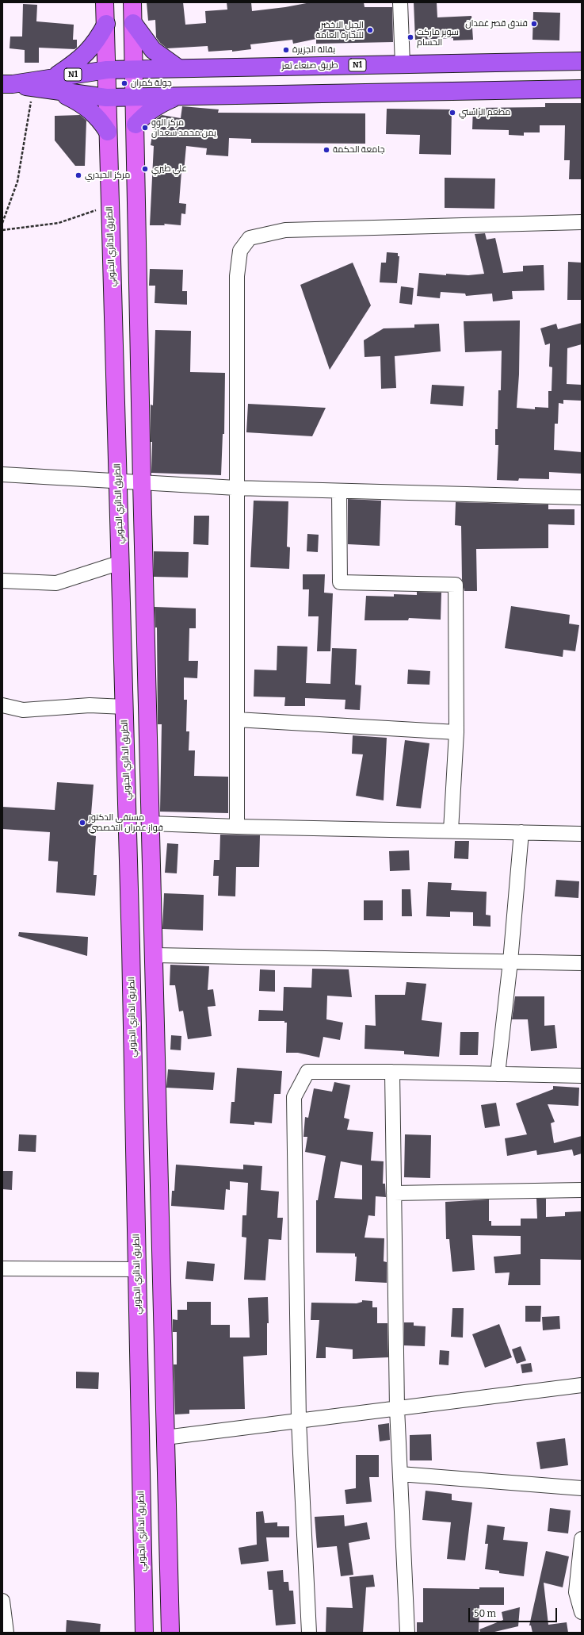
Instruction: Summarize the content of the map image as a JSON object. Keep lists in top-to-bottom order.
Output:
{
  "streets": {
    "highway": ["N1", "طريق صنعاء تعز"],
    "main road": ["الطريق الدائري الجنوبي"]
  },
  "crossings": [
    ["N1", "طريق صنعاء تعز"],
    ["N1", "الطريق الدائري الجنوبي"]
  ],
  "places": [
    "فندق قصر غمدان",
    "الجبل الاخضر للتجارة العامة",
    "سوبر ماركت الحسام",
    "بقالة الجزيرة",
    "جولة كمران",
    "مطعم الراسني",
    "مركز الوو يمن:محمد سعدان",
    "جامعة الحكمة",
    "علي طيري",
    "مركز الحيدري",
    "مستفى الدكتور فواز عمران التخصصي"
  ],
  "scale_bar": "50 m"
}
